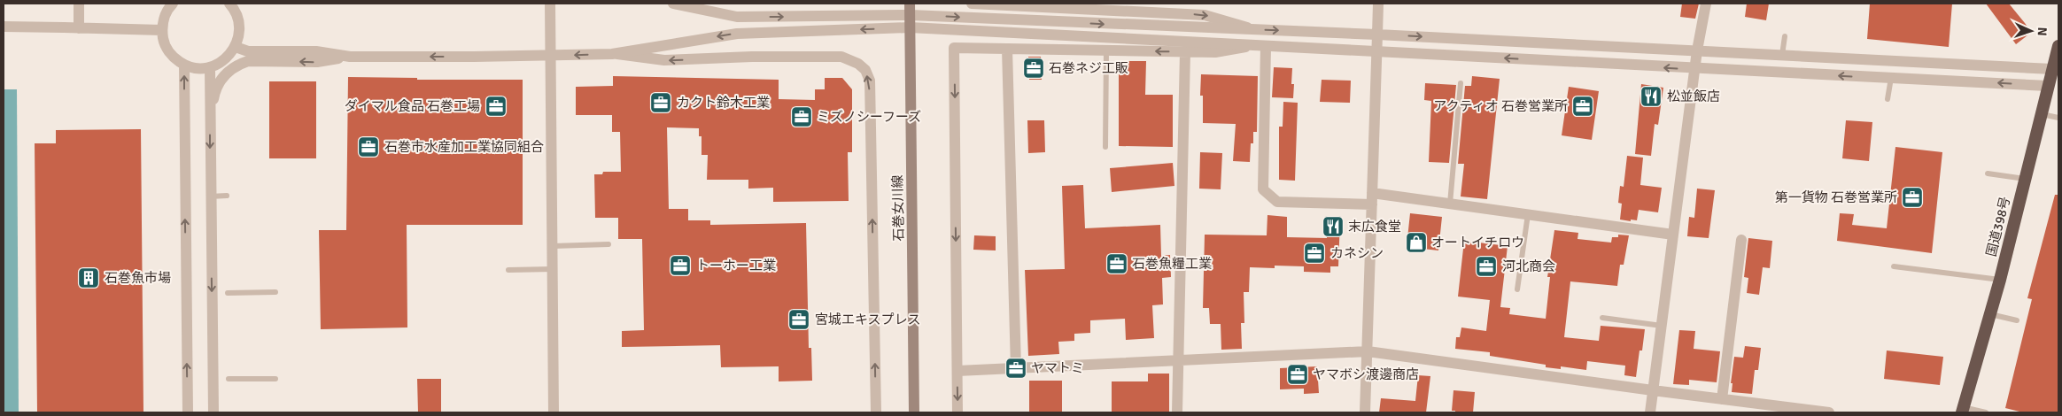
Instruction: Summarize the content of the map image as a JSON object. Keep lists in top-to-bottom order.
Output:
{
  "streets": {
    "highway": ["国道398号"],
    "main road": ["石巻女川線"]
  },
  "places": {
    "office": [
      "石巻ネジ工販",
      "カクト鈴木工業",
      "ダイマル食品 石巻工場",
      "アクティオ 石巻営業所",
      "ミズノシーフーズ",
      "石巻市水産加工業協同組合",
      "第一貨物 石巻営業所",
      "カネシン",
      "石巻魚糧工業",
      "トーホー工業",
      "河北商会",
      "宮城エキスプレス",
      "ヤマトミ",
      "ヤマボシ渡邊商店"
    ],
    "restaurant": ["松並飯店", "末広食堂"],
    "shop": ["オートイチロウ"],
    "building": ["石巻魚市場"]
  },
  "north": "right"
}
